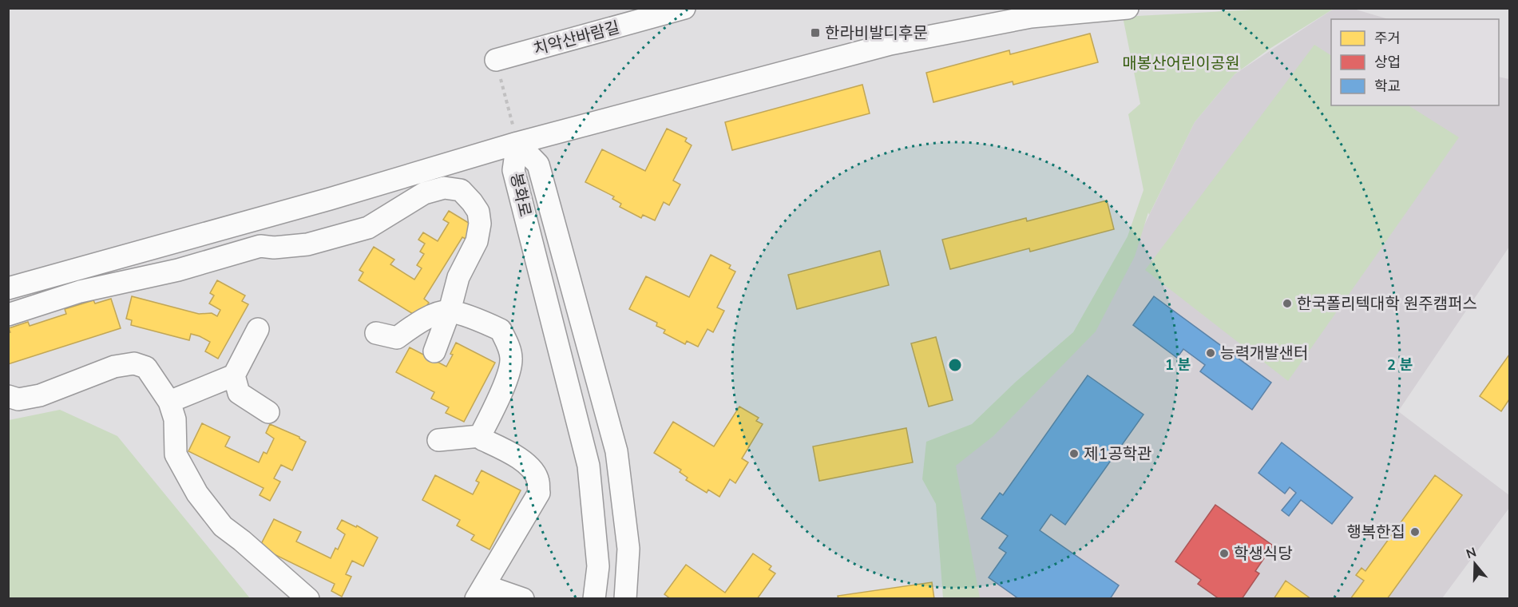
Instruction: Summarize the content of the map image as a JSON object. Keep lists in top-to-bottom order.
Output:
{
  "streets": {
    "street": ["치악산바람길", "봉화로"]
  },
  "parks": ["매봉산어린이공원"],
  "places": {
    "transit": ["한라비발디후문"],
    "other": [
      "한국폴리텍대학 원주캠퍼스",
      "능력개발샌터",
      "제1공학관",
      "행복한집",
      "학생식당"
    ]
  },
  "legend": ["주거", "상업", "학교"],
  "north": "top",
  "rings": ["1 분", "2 분"]
}
